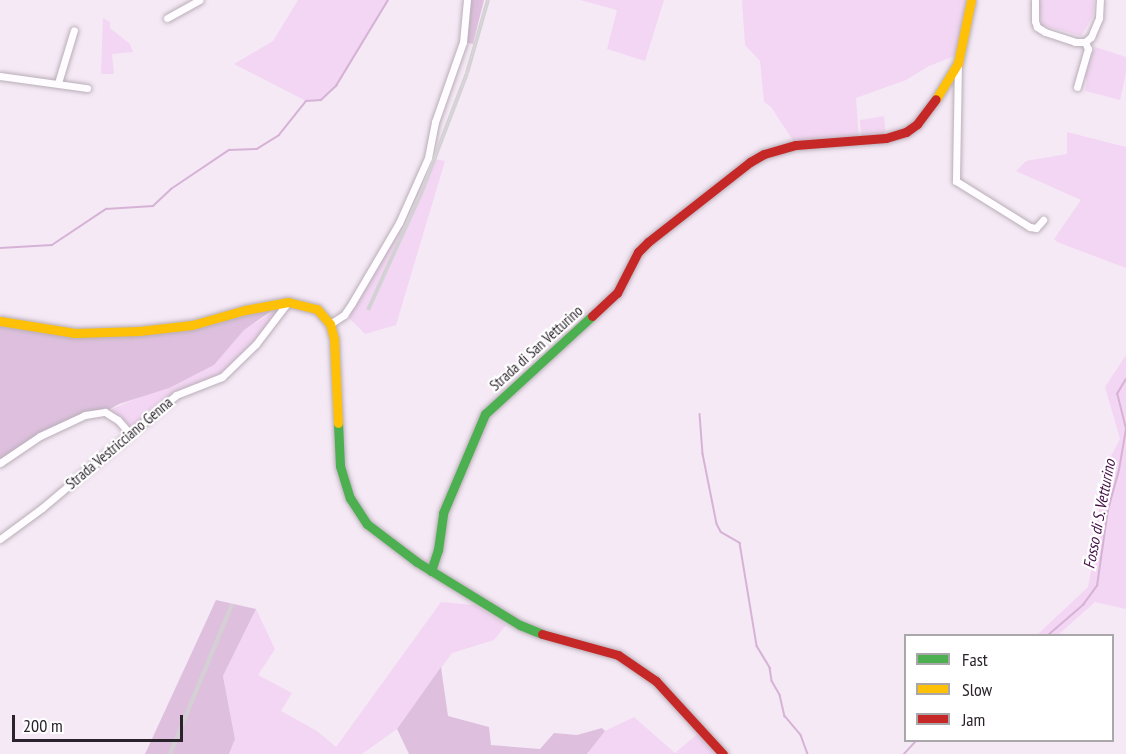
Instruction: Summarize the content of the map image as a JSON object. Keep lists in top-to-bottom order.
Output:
{
  "streets": {
    "street": ["Strada di San Vetturino", "Strada Vestricciano Genna"]
  },
  "water": ["Fosso di S. Vetturino"],
  "legend": ["Fast", "Slow", "Jam"],
  "scale_bar": "200 m"
}
